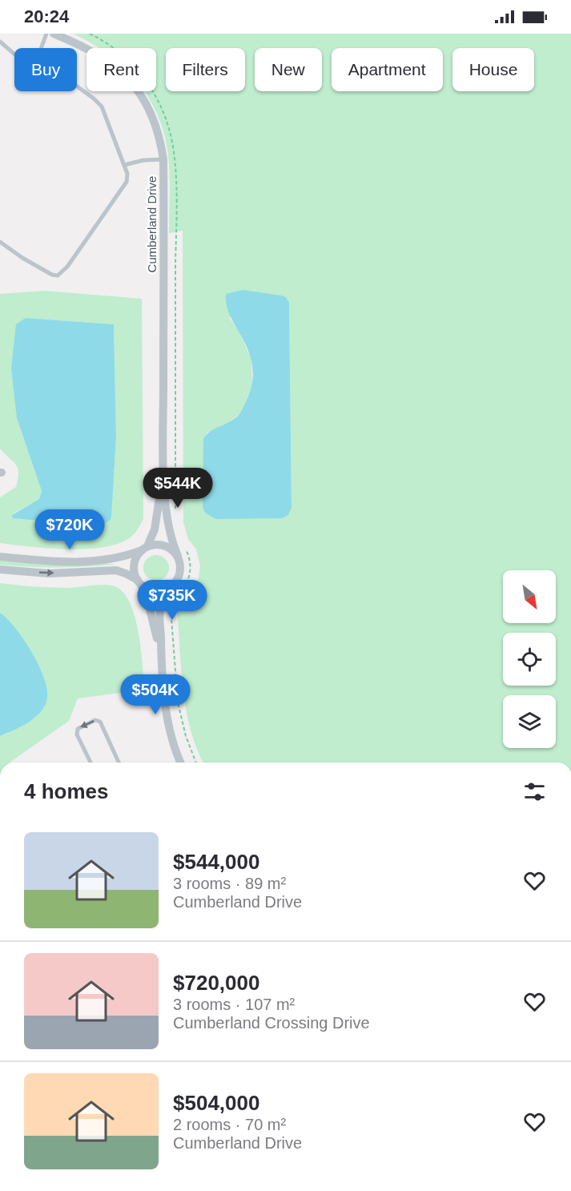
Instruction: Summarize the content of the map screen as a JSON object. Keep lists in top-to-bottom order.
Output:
{
  "streets": {
    "street": ["Cumberland Drive"]
  },
  "north": "bottom right",
  "page": {
    "status": "20:24",
    "chip": [
      "Buy",
      "Rent",
      "Filters",
      "New",
      "Apartment",
      "House"
    ],
    "price": [
      "$544K",
      "$720K",
      "$735K",
      "$504K"
    ],
    "heading": "4 homes",
    "list": [
      {
        "name": "$544,000",
        "note": "3 rooms · 89 m² · Cumberland Drive"
      },
      {
        "name": "$720,000",
        "note": "3 rooms · 107 m² · Cumberland Crossing Drive"
      },
      {
        "name": "$504,000",
        "note": "2 rooms · 70 m² · Cumberland Drive"
      }
    ]
  }
}
